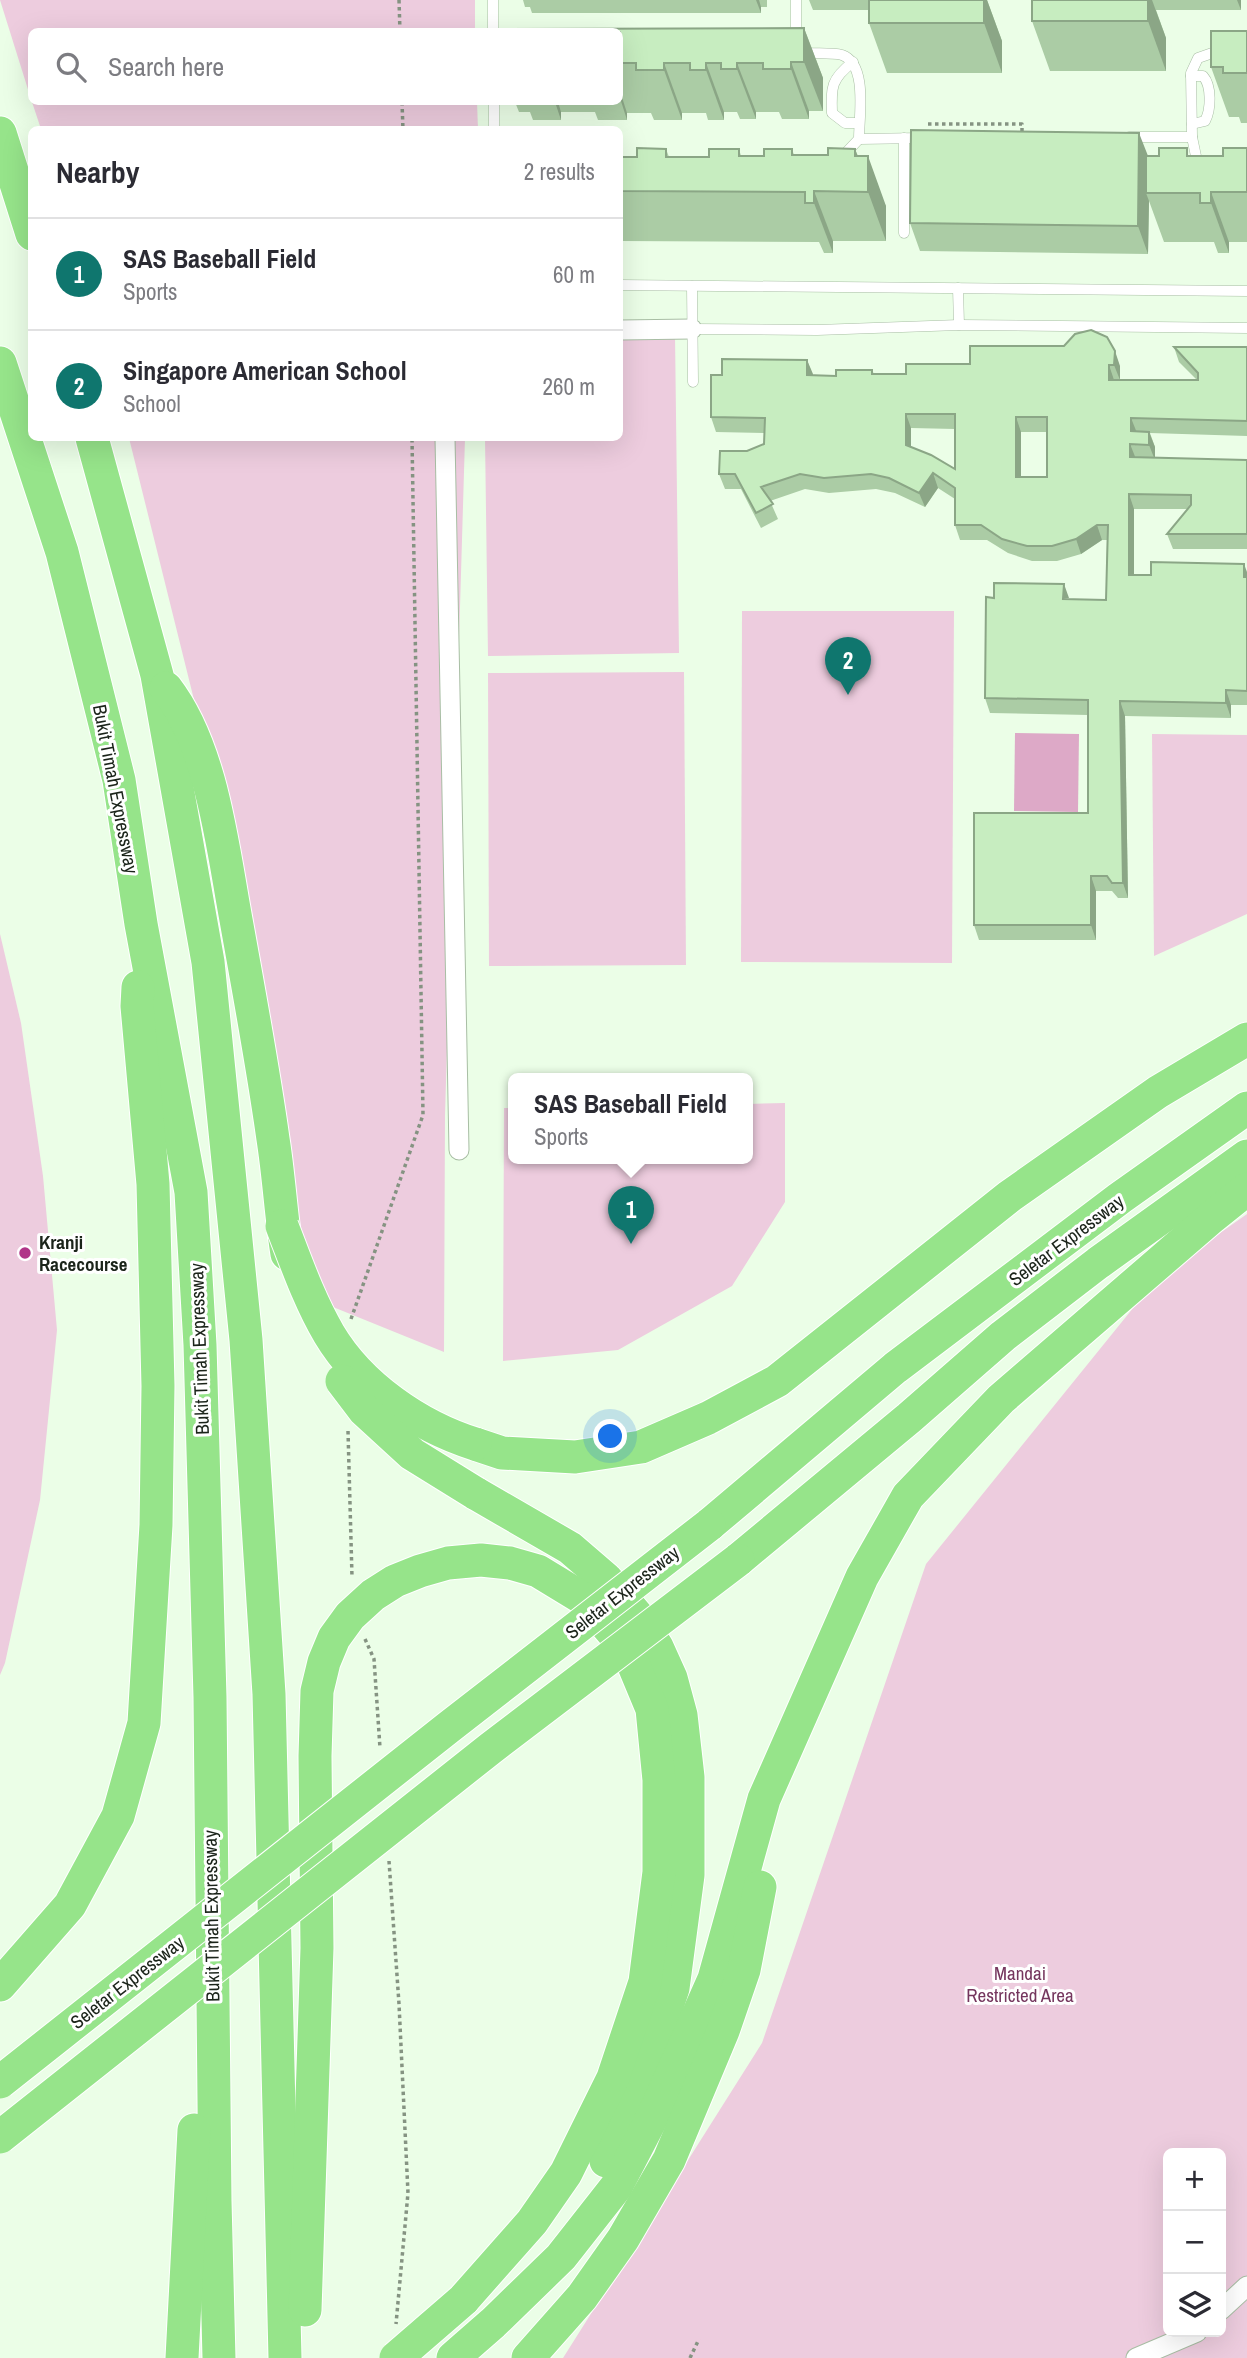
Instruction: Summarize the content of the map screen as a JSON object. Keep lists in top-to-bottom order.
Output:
{
  "streets": {
    "highway": ["Bukit Timah Expressway", "Seletar Expressway"]
  },
  "parks": ["Mandai Restricted Area"],
  "places": ["Kranji Racecourse"],
  "page": {
    "search": "Search here",
    "heading": ["Nearby", "2 results"],
    "list": [
      {
        "mark": "1",
        "name": "SAS Baseball Field",
        "note": "Sports",
        "value": "60 m"
      },
      {
        "mark": "2",
        "name": "Singapore American School",
        "note": "School",
        "value": "260 m"
      }
    ],
    "pins": ["2", "1"],
    "popup": ["SAS Baseball Field", "Sports"],
    "map_buttons": ["+", "−"]
  }
}
